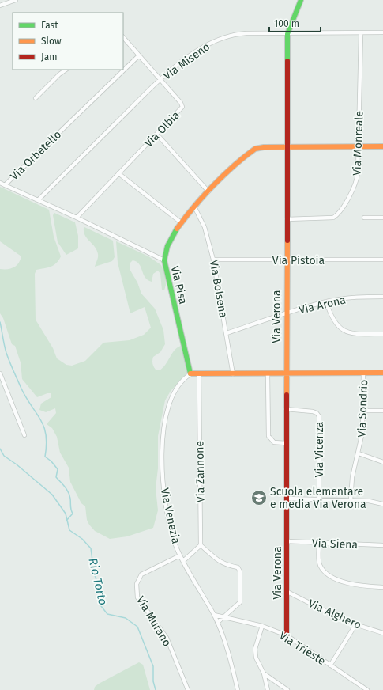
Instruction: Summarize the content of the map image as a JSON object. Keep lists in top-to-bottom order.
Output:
{
  "streets": {
    "street": [
      "Via Miseno",
      "Via Olbia",
      "Via Monreale",
      "Via Orbetello",
      "Via Pistoia",
      "Via Pisa",
      "Via Bolsena",
      "Via Arona",
      "Via Verona",
      "Via Sondrio",
      "Via Vicenza",
      "Via Zannone",
      "Via Venezia",
      "Via Siena",
      "Via Alghero",
      "Via Murano",
      "Via Trieste"
    ]
  },
  "crossings": [
    ["Via Miseno", "Via Olbia"],
    ["Via Miseno", "Via Monreale"],
    ["Via Miseno", "Via Orbetello"],
    ["Via Miseno", "Via Verona"],
    ["Via Olbia", "Via Orbetello"],
    ["Via Monreale", "Via Pisa"],
    ["Via Monreale", "Via Verona"],
    ["Via Orbetello", "Via Pisa"],
    ["Via Pistoia", "Via Bolsena"],
    ["Via Pistoia", "Via Verona"],
    ["Via Pisa", "Via Bolsena"],
    ["Via Pisa", "Via Verona"],
    ["Via Pisa", "Via Venezia"],
    ["Via Bolsena", "Via Arona"],
    ["Via Arona", "Via Verona"],
    ["Via Verona", "Via Vicenza"],
    ["Via Verona", "Via Siena"],
    ["Via Verona", "Via Alghero"],
    ["Via Verona", "Via Trieste"],
    ["Via Venezia", "Via Murano"],
    ["Via Venezia", "Via Trieste"]
  ],
  "water": ["Rio Torto"],
  "places": {
    "school or university": ["Scuola elementare e media Via Verona"]
  },
  "legend": ["Fast", "Slow", "Jam"],
  "scale_bar": "100 m"
}
